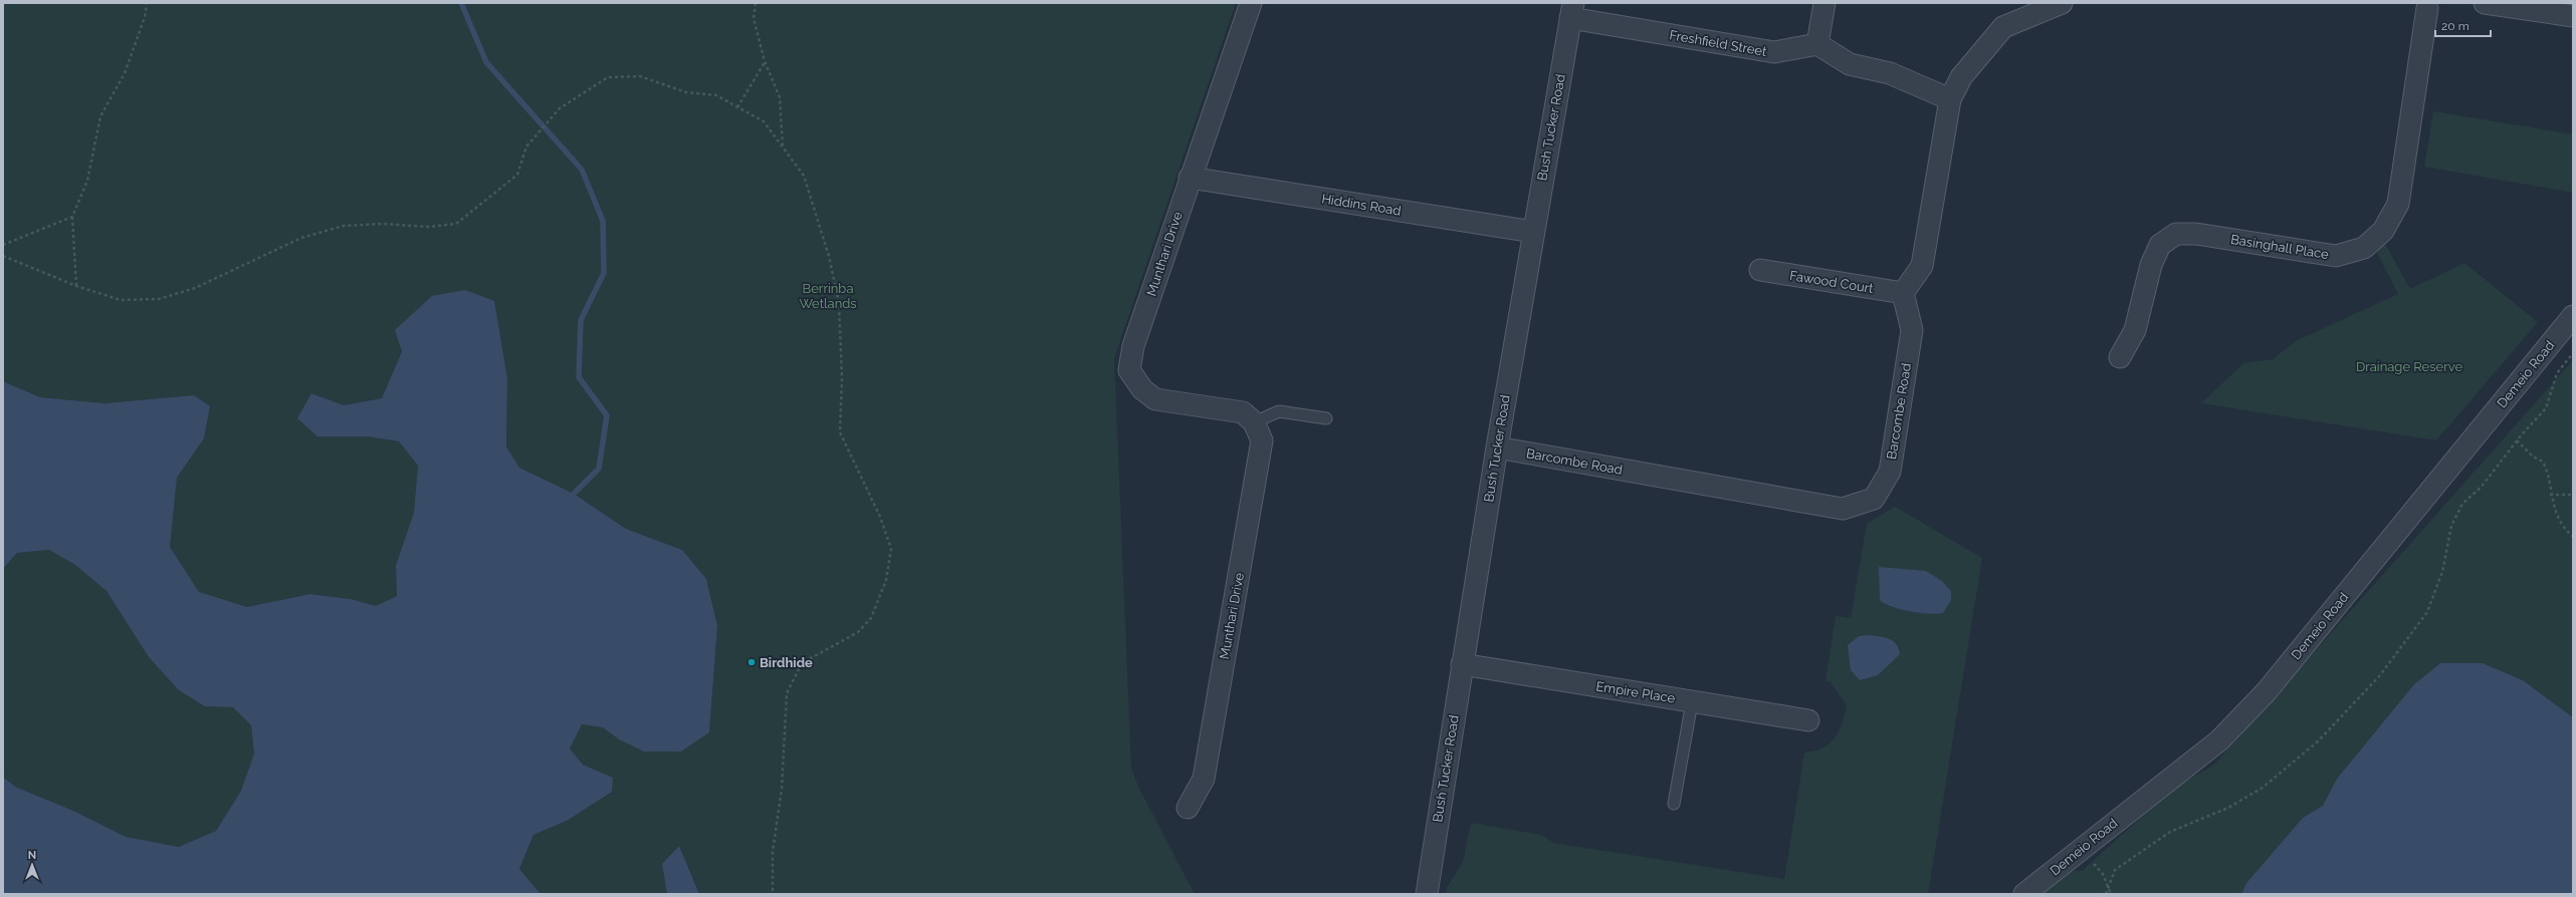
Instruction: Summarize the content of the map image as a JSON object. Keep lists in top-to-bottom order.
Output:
{
  "streets": {
    "street": [
      "Freshfield Street",
      "Bush Tucker Road",
      "Hiddins Road",
      "Basinghall Place",
      "Munthari Drive",
      "Fawood Court",
      "Demeio Road",
      "Barcombe Road",
      "Empire Place"
    ]
  },
  "crossings": [
    ["Freshfield Street", "Bush Tucker Road"],
    ["Bush Tucker Road", "Hiddins Road"],
    ["Bush Tucker Road", "Barcombe Road"],
    ["Bush Tucker Road", "Empire Place"],
    ["Hiddins Road", "Munthari Drive"],
    ["Fawood Court", "Barcombe Road"]
  ],
  "parks": ["Berrinba Wetlands", "Drainage Reserve"],
  "places": ["Birdhide"],
  "scale_bar": "20 m",
  "north": "top"
}
